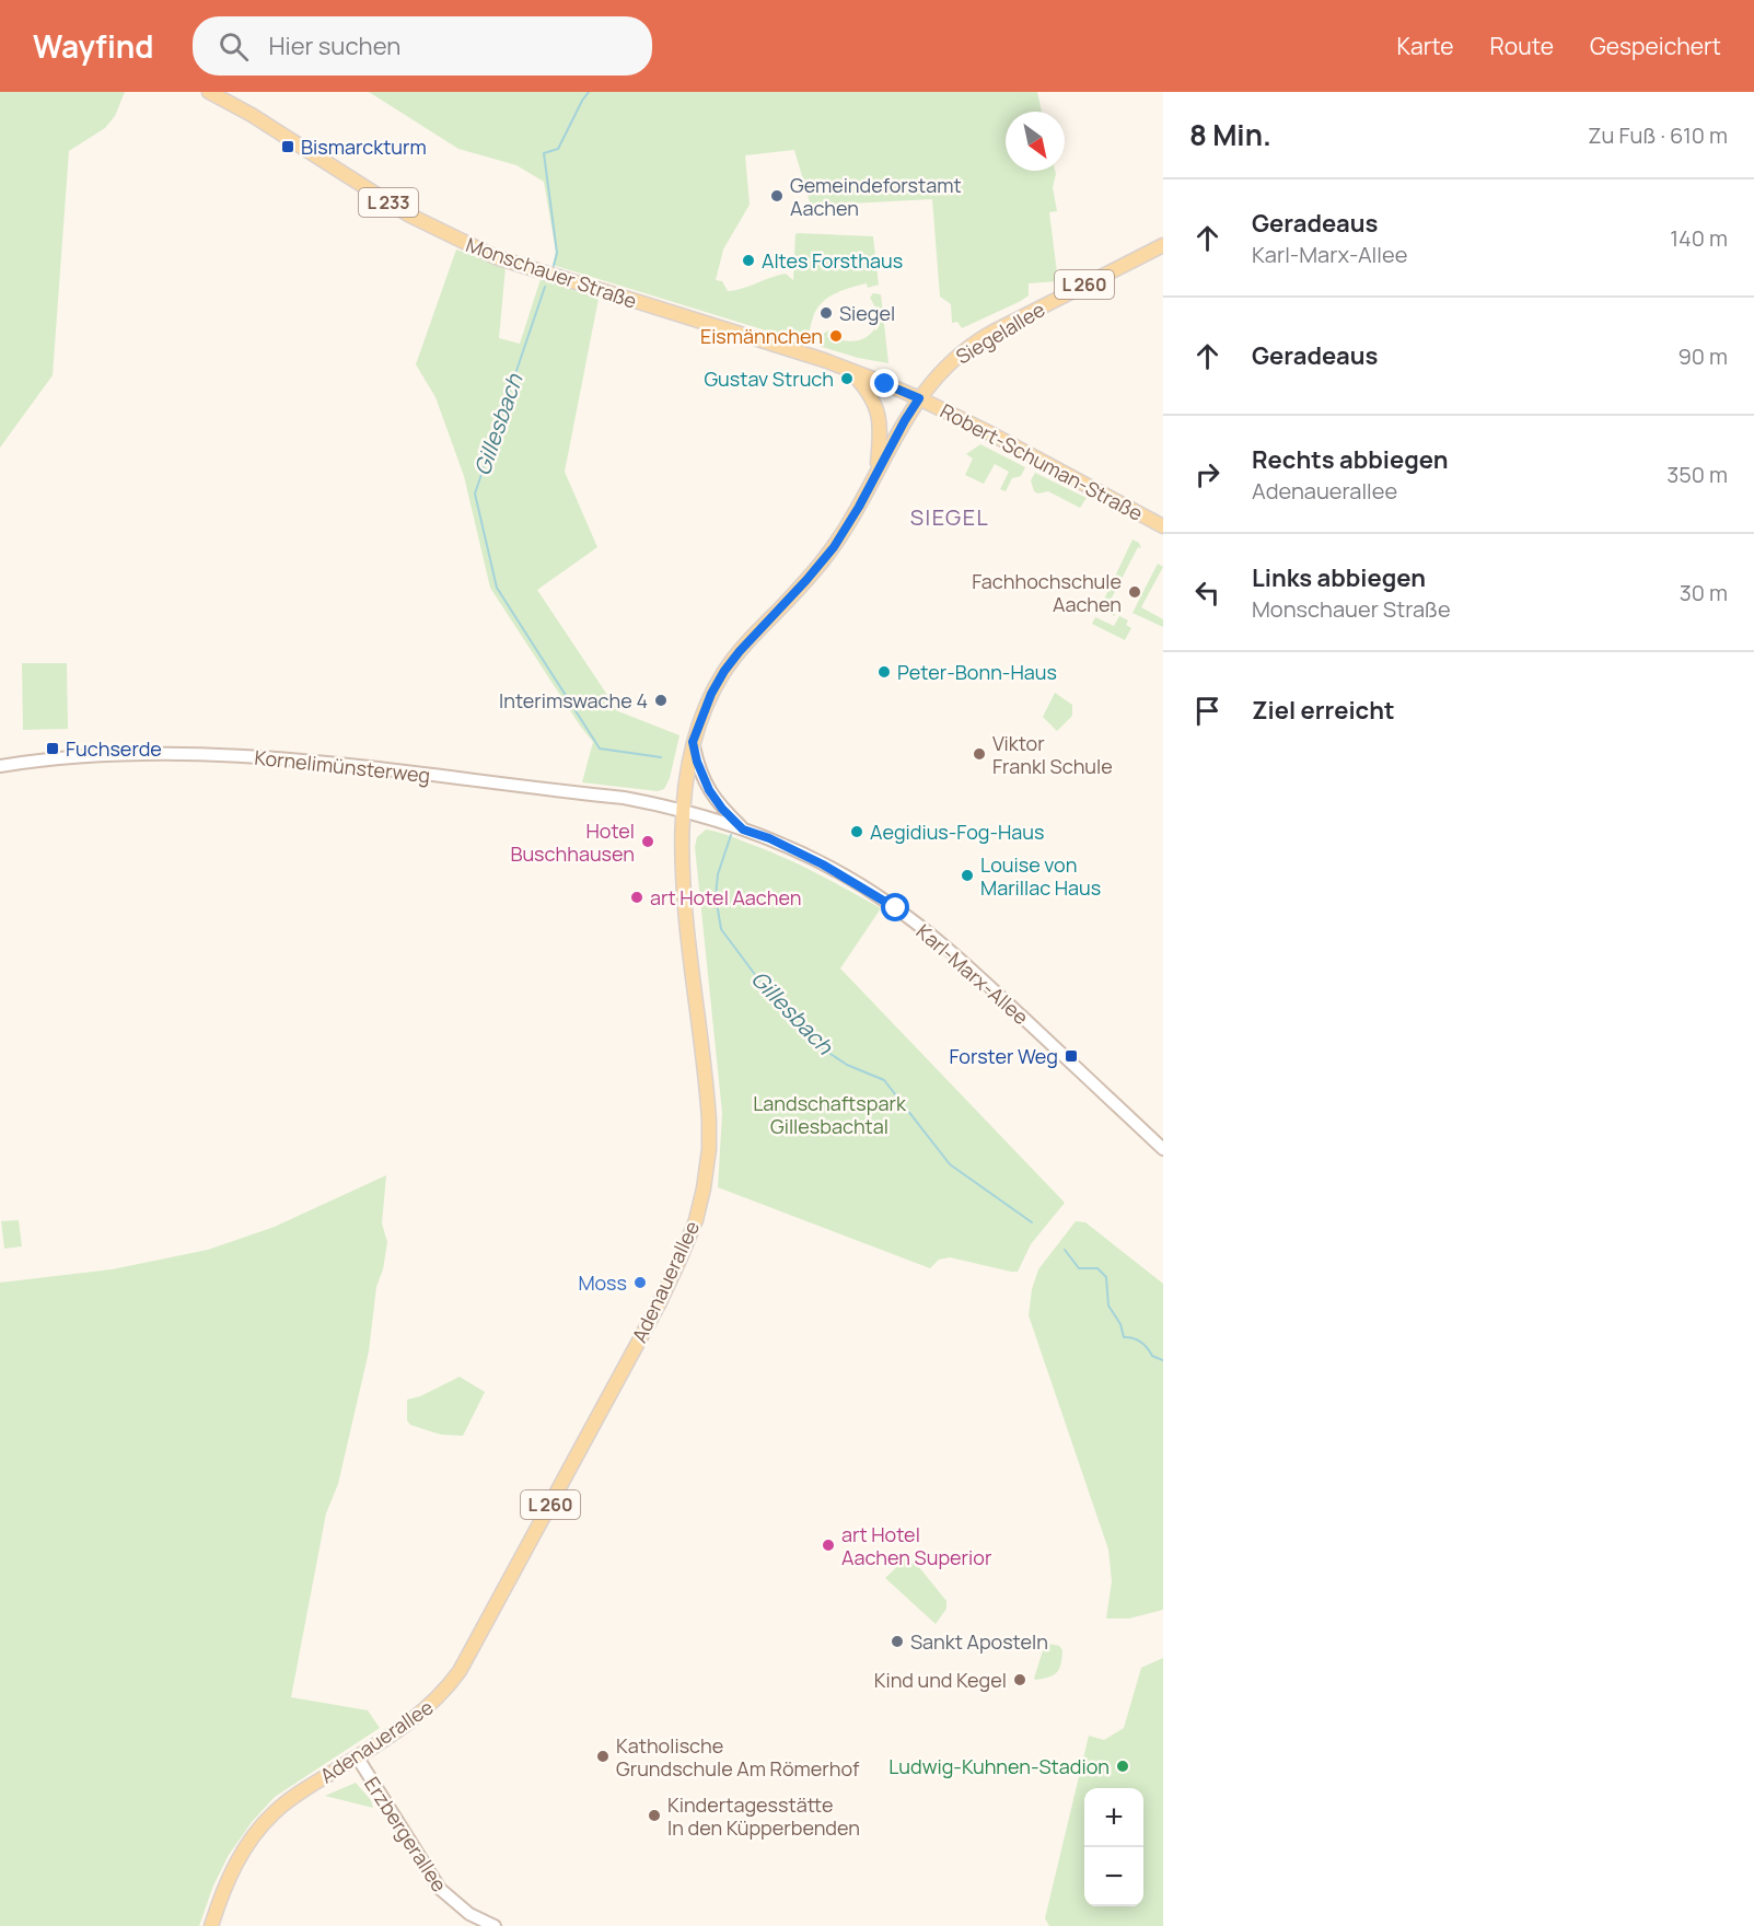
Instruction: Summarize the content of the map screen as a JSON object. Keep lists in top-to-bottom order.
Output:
{
  "streets": {
    "main road": [
      "L 233",
      "Monschauer Straße",
      "L 260",
      "Siegelallee",
      "Robert-Schuman-Straße",
      "Adenauerallee"
    ],
    "street": ["Kornelimünsterweg", "Karl-Marx-Allee", "Erzbergerallee"]
  },
  "crossings": [
    ["Monschauer Straße", "Siegelallee"],
    ["Monschauer Straße", "Robert-Schuman-Straße"],
    ["Monschauer Straße", "Adenauerallee"],
    ["Siegelallee", "Robert-Schuman-Straße"],
    ["Siegelallee", "Adenauerallee"],
    ["Robert-Schuman-Straße", "Adenauerallee"],
    ["Kornelimünsterweg", "Karl-Marx-Allee"],
    ["Kornelimünsterweg", "Adenauerallee"],
    ["Karl-Marx-Allee", "Adenauerallee"],
    ["Adenauerallee", "Erzbergerallee"]
  ],
  "districts": ["SIEGEL"],
  "water": ["Gillesbach"],
  "parks": ["Landschaftspark Gillesbachtal"],
  "places": {
    "transit": ["Bismarckturm", "Fuchserde", "Forster Weg"],
    "other": [
      "Gemeindeforstamt Aachen",
      "Altes Forsthaus",
      "Siegel",
      "Eismännchen",
      "Gustav Struch",
      "Fachhochschule Aachen",
      "Peter-Bonn-Haus",
      "Interimswache 4",
      "Viktor Frankl Schule",
      "Aegidius-Fog-Haus",
      "Hotel Buschhausen",
      "Louise von Marillac Haus",
      "art Hotel Aachen",
      "Moss",
      "art Hotel Aachen Superior",
      "Sankt Aposteln",
      "Kind und Kegel",
      "Katholische Grundschule Am Römerhof",
      "Ludwig-Kuhnen-Stadion",
      "Kindertagesstätte In den Küpperbenden"
    ]
  },
  "north": "bottom right",
  "page": {
    "header": "Wayfind",
    "search": "Hier suchen",
    "nav": ["Karte", "Route", "Gespeichert"],
    "heading": ["8 Min.", "Zu Fuß · 610 m"],
    "list": [
      ["Geradeaus", "Karl-Marx-Allee", "140 m"],
      ["Geradeaus", "90 m"],
      ["Rechts abbiegen", "Adenauerallee", "350 m"],
      ["Links abbiegen", "Monschauer Straße", "30 m"],
      "Ziel erreicht"
    ],
    "map_buttons": ["+", "−"]
  }
}
